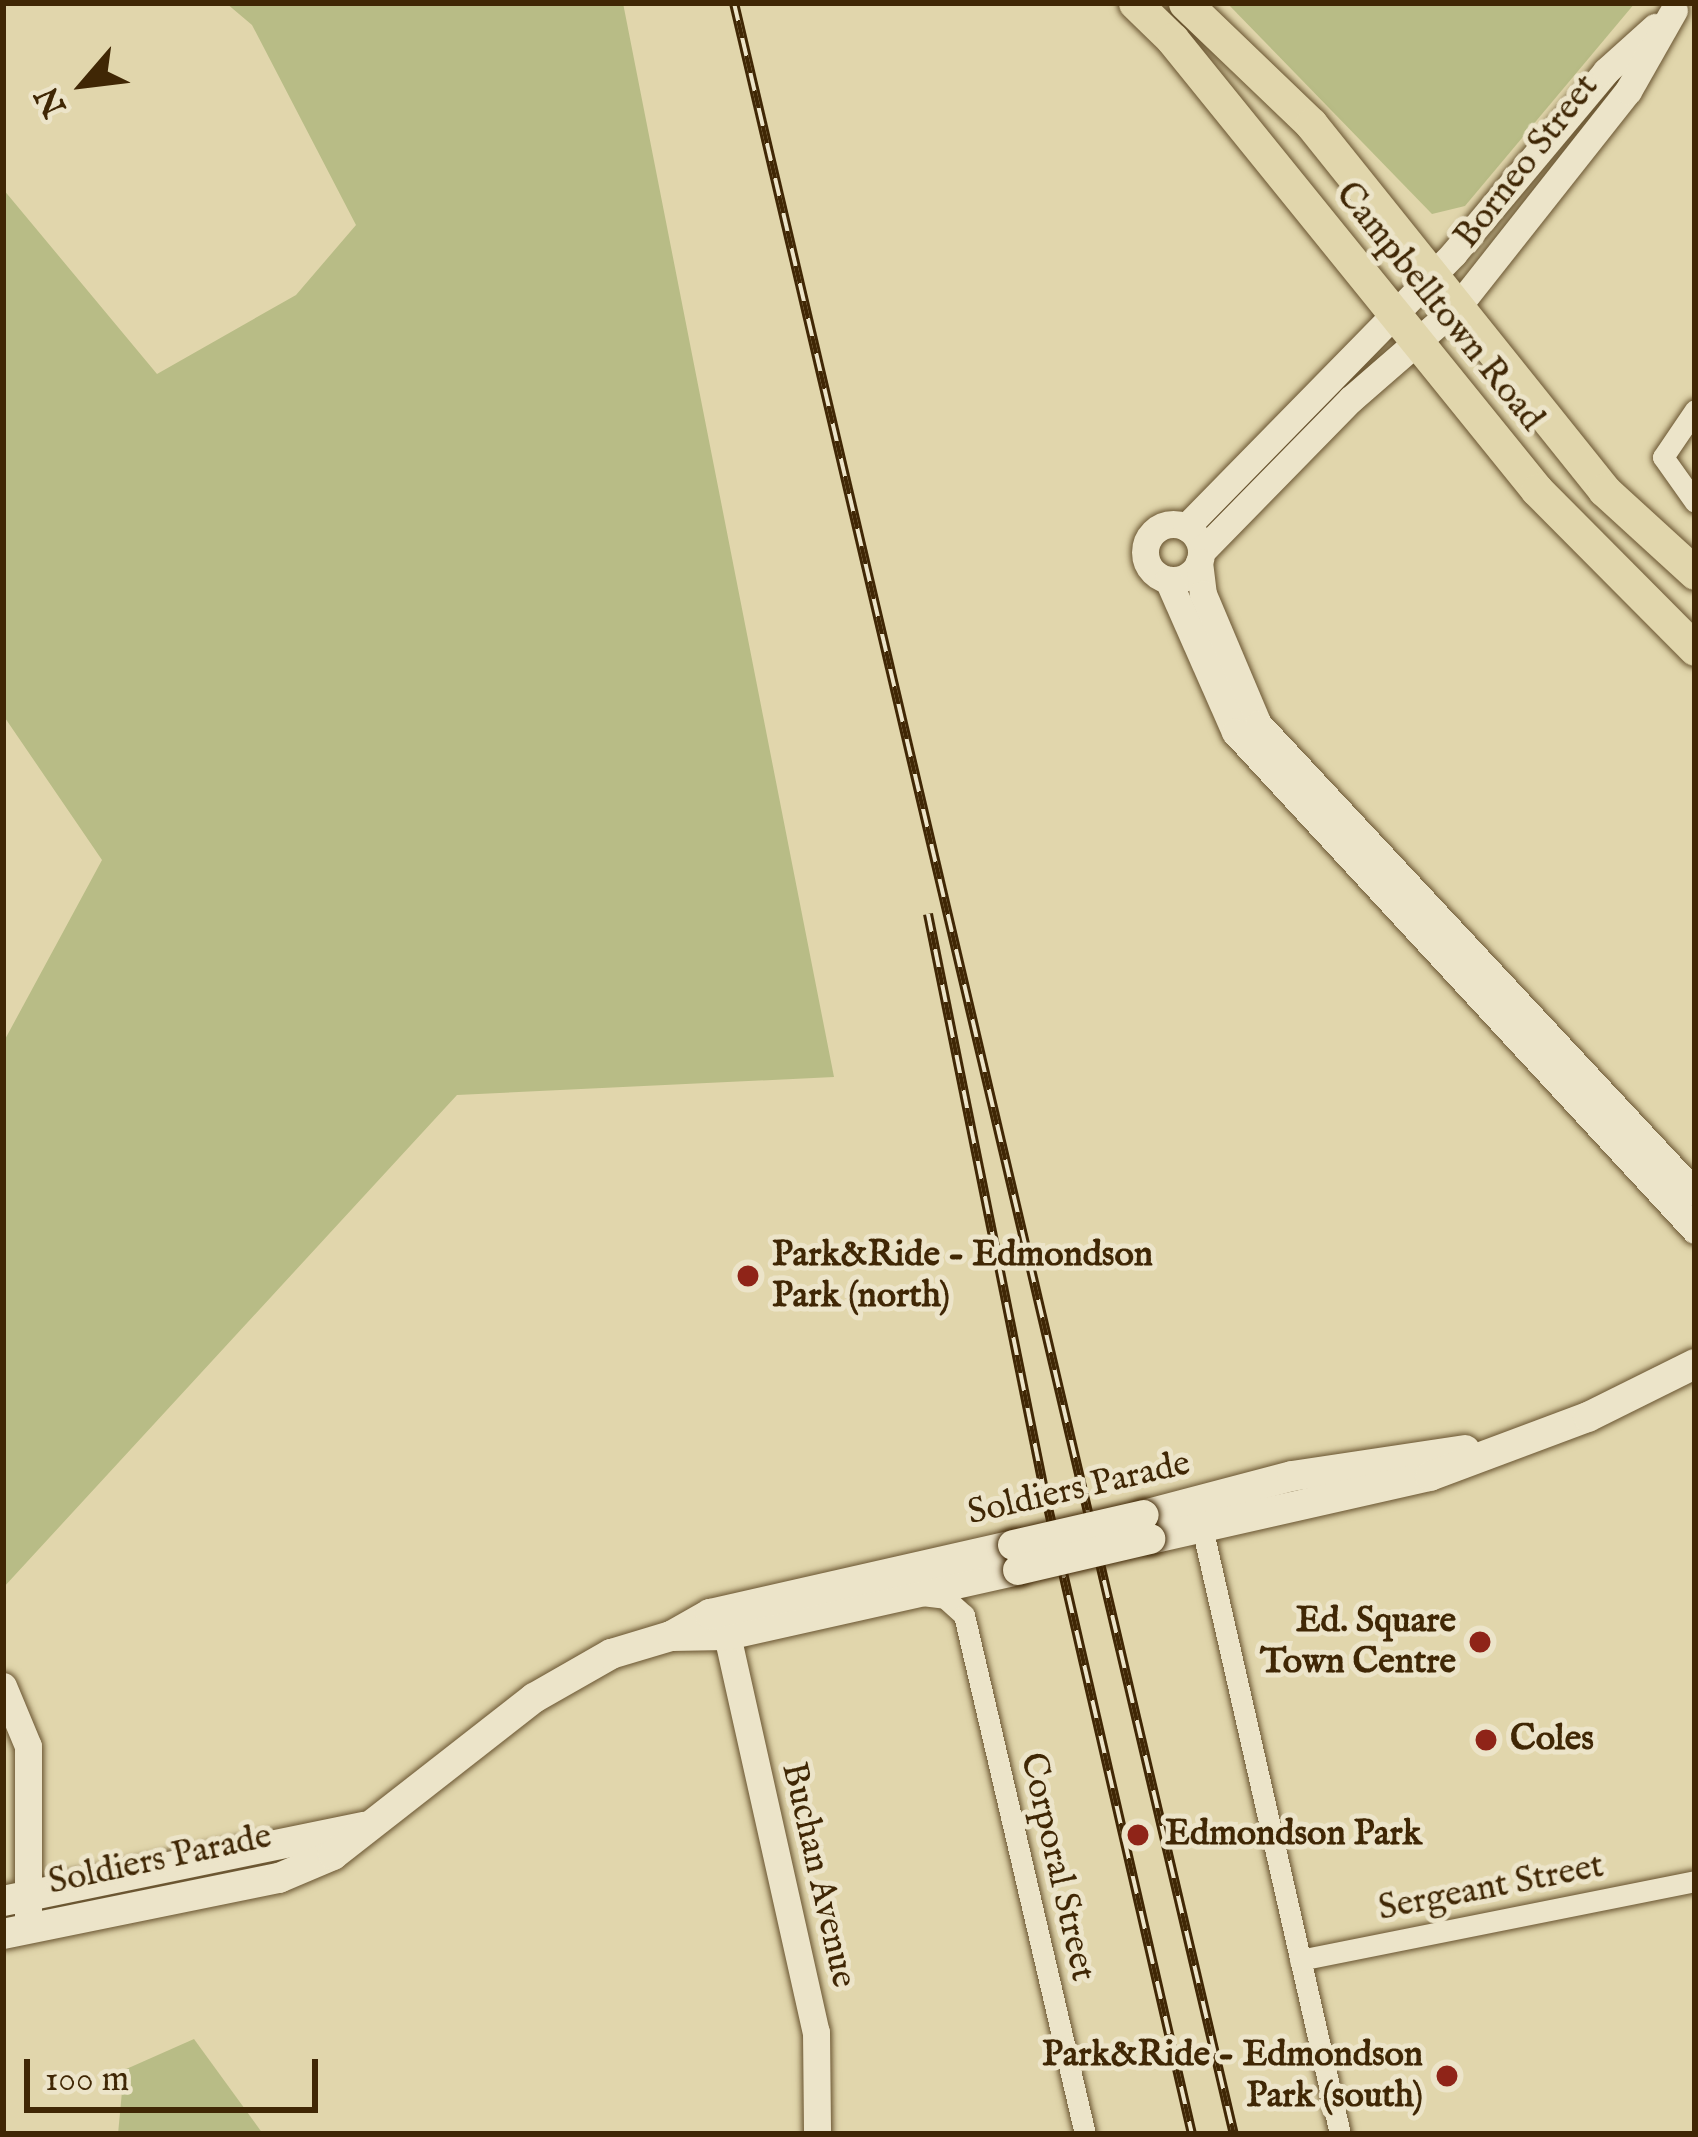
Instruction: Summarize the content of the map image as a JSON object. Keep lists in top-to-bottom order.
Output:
{
  "streets": {
    "main road": ["Campbelltown Road", "Soldiers Parade"],
    "street": [
      "Borneo Street",
      "Corporal Street",
      "Buchan Avenue",
      "Sergeant Street"
    ]
  },
  "crossings": [
    ["Borneo Street", "Campbelltown Road"],
    ["Soldiers Parade", "Buchan Avenue"]
  ],
  "places": [
    "Park&Ride - Edmondson Park (north)",
    "Ed. Square Town Centre",
    "Coles",
    "Edmondson Park",
    "Park&Ride - Edmondson Park (south)"
  ],
  "scale_bar": "100 m",
  "north": "bottom left"
}
